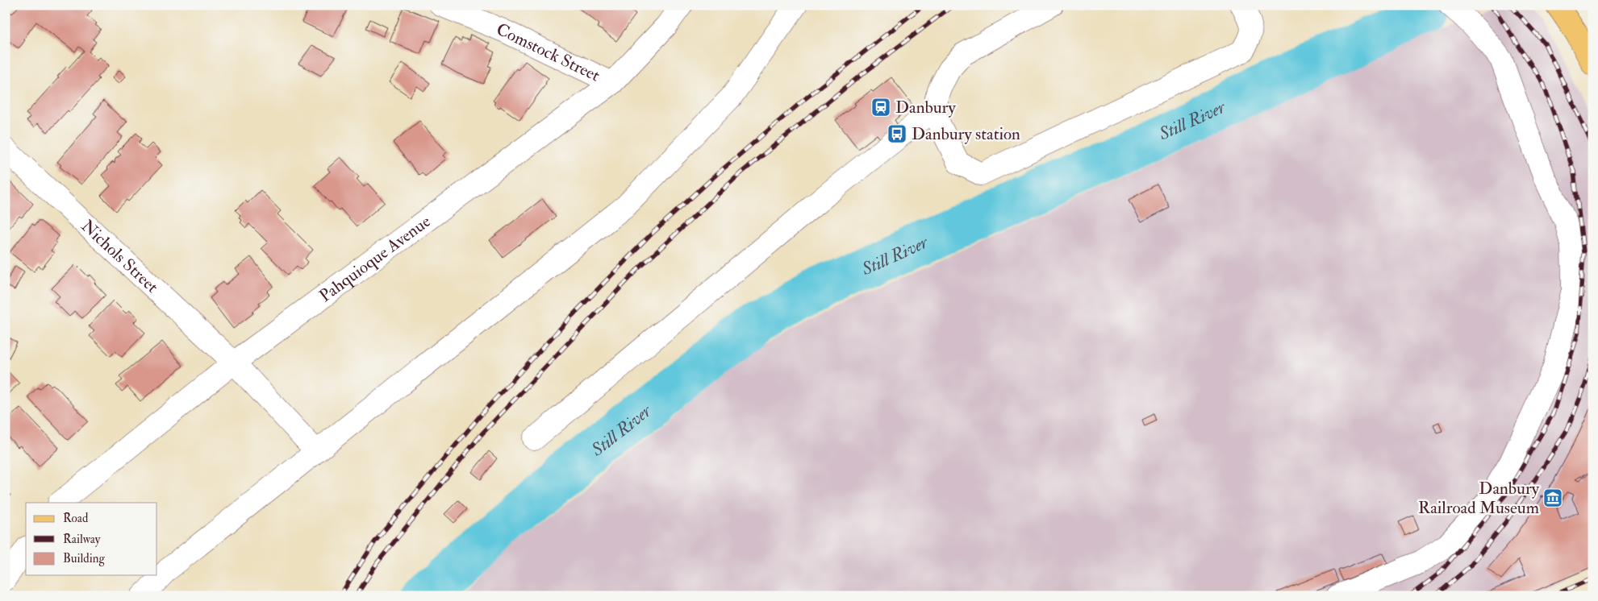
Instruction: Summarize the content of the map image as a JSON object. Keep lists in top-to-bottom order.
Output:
{
  "streets": {
    "street": ["Comstock Street", "Nichols Street", "Pahquioque Avenue"]
  },
  "crossings": [
    ["Comstock Street", "Pahquioque Avenue"],
    ["Nichols Street", "Pahquioque Avenue"]
  ],
  "water": ["Still River"],
  "places": {
    "station": ["Danbury"],
    "bus stop": ["Danbury station"],
    "museum": ["Danbury Railroad Museum"]
  },
  "legend": ["Road", "Railway", "Building"]
}
